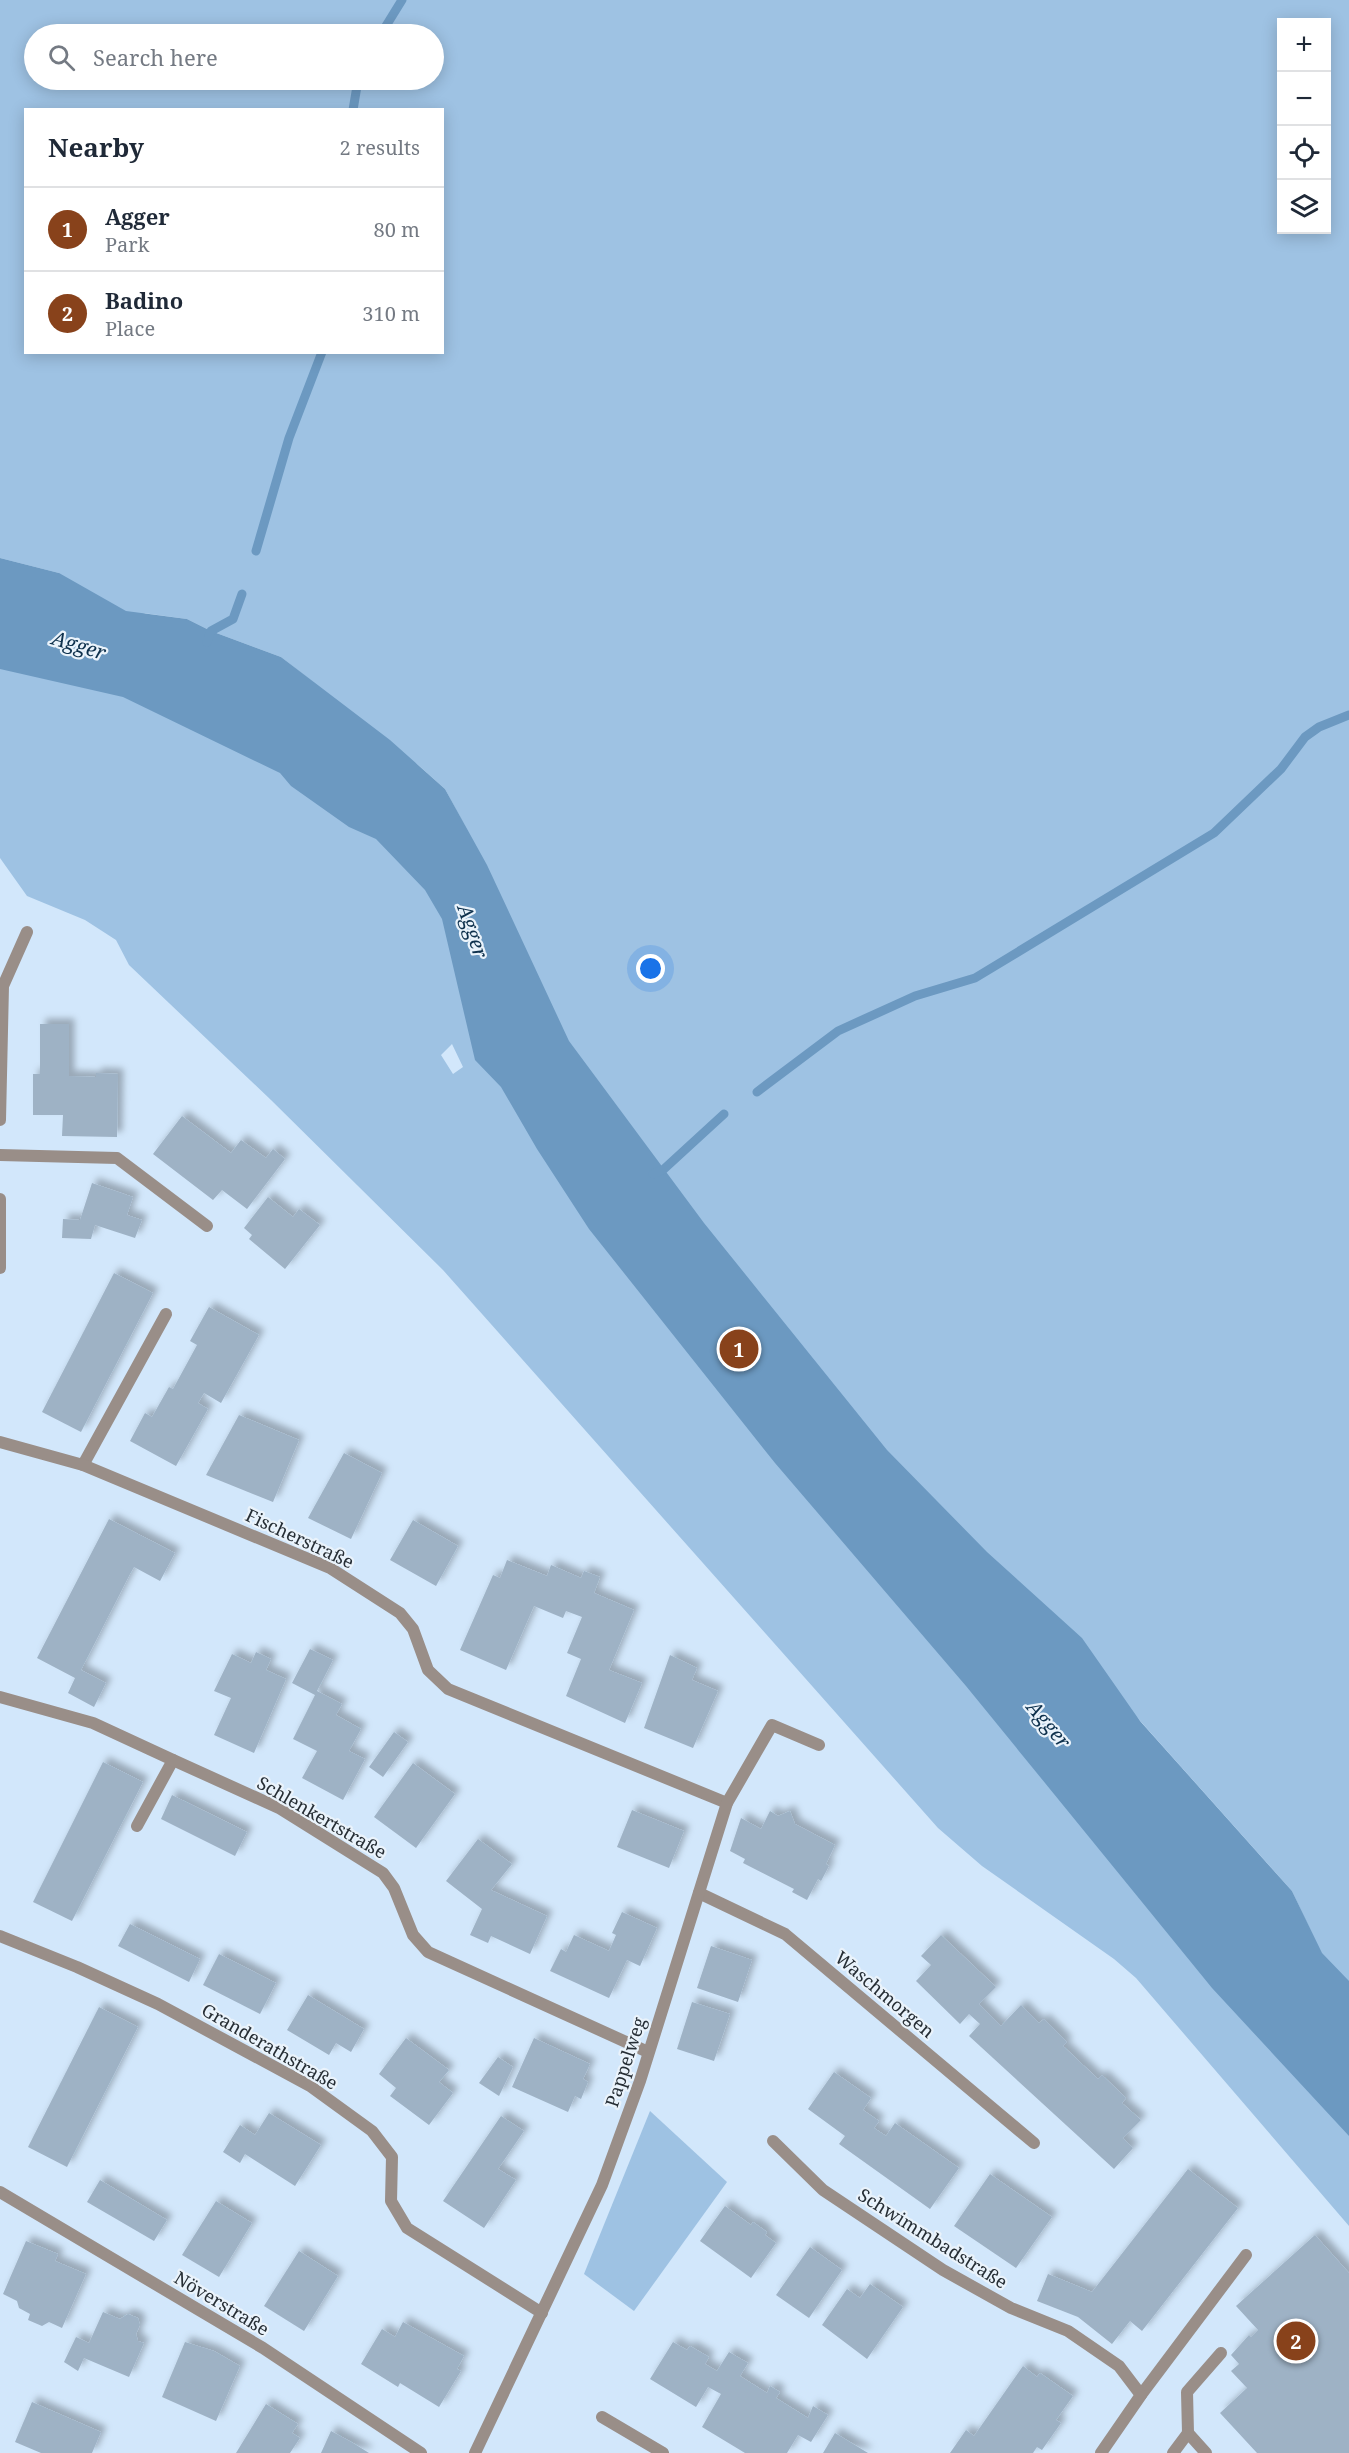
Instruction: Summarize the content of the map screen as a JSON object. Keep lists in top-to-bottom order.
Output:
{
  "streets": {
    "street": [
      "Fischerstraße",
      "Schlenkertstraße",
      "Waschmorgen",
      "Granderathstraße",
      "Pappelweg",
      "Schwimmbadstraße",
      "Növerstraße"
    ]
  },
  "crossings": [
    ["Fischerstraße", "Pappelweg"],
    ["Schlenkertstraße", "Pappelweg"],
    ["Waschmorgen", "Pappelweg"],
    ["Granderathstraße", "Pappelweg"]
  ],
  "water": ["Agger"],
  "page": {
    "map_buttons": ["+", "−"],
    "search": "Search here",
    "heading": ["Nearby", "2 results"],
    "list": [
      {
        "mark": "1",
        "name": "Agger",
        "note": "Park",
        "value": "80 m"
      },
      {
        "mark": "2",
        "name": "Badino",
        "note": "Place",
        "value": "310 m"
      }
    ],
    "pins": ["1", "2"]
  }
}
